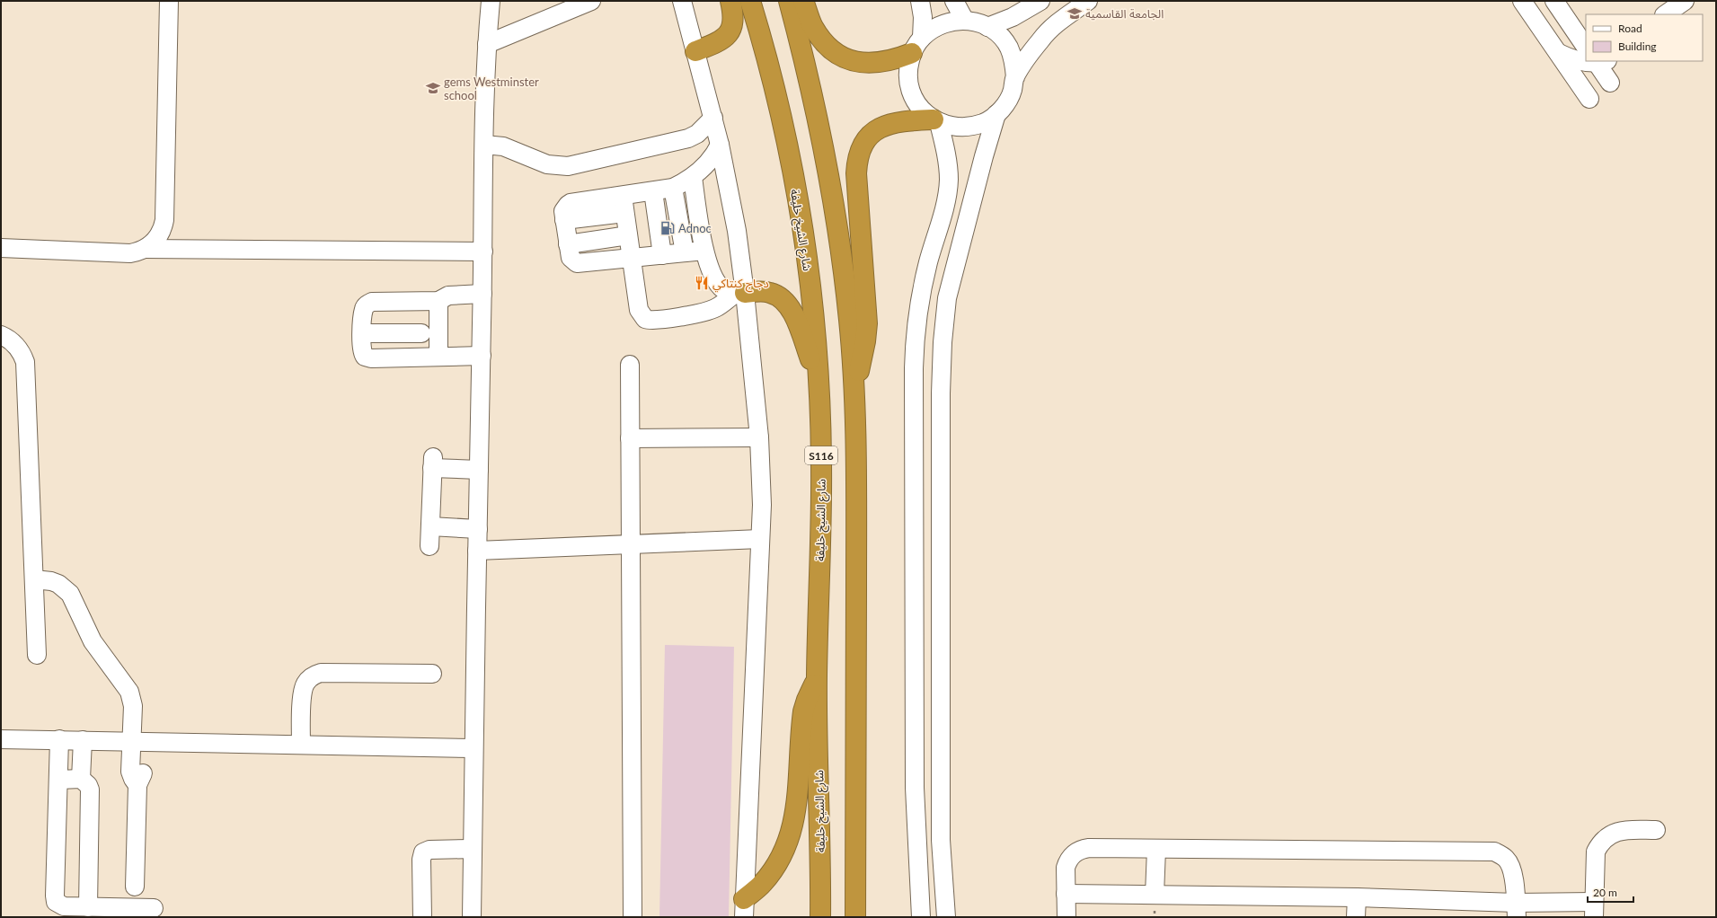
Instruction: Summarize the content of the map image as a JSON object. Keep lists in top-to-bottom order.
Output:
{
  "streets": {
    "highway": ["شارع الشيخ خليفة", "S116"]
  },
  "places": {
    "school or university": ["الجامعة القاسمية", "gems Westminster school"],
    "fuel station": ["Adnoc"],
    "restaurant": ["دجاج كنتاكي"]
  },
  "legend": ["Road", "Building"],
  "scale_bar": "20 m"
}
